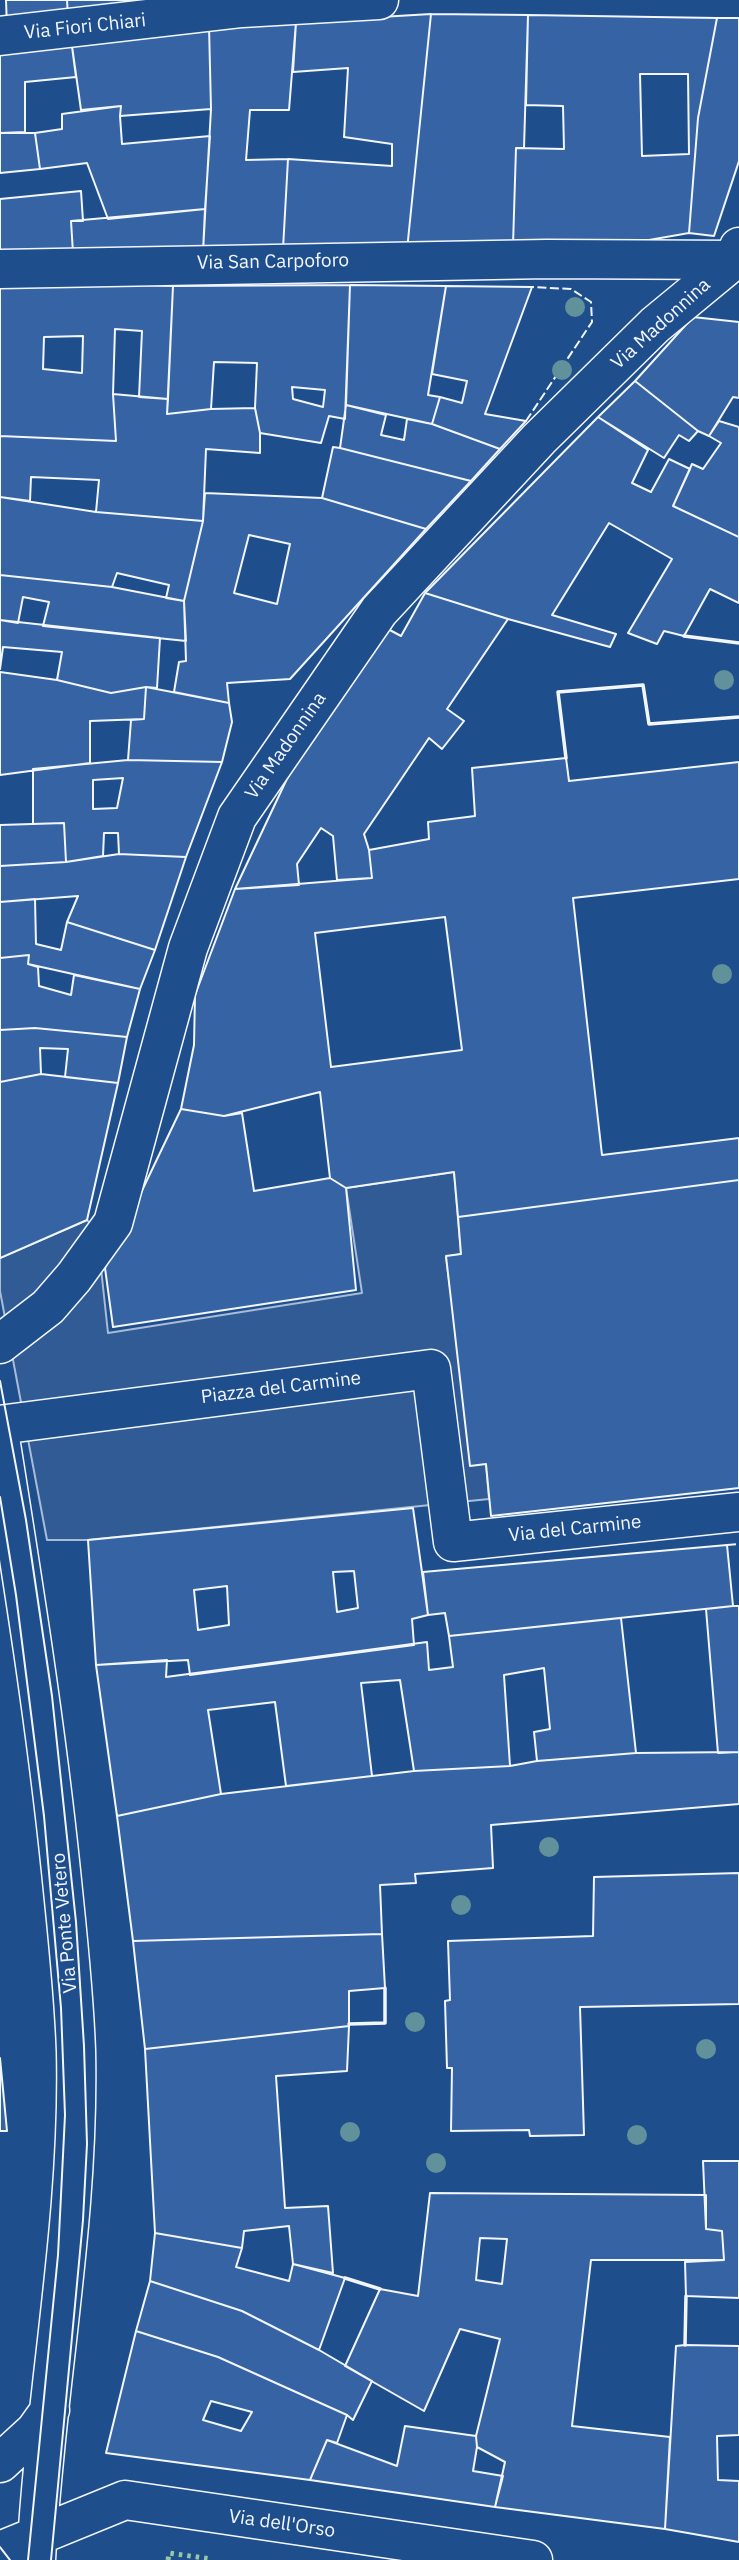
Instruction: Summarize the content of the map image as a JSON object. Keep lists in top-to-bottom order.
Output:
{
  "streets": {
    "street": [
      "Via Fiori Chiari",
      "Via San Carpoforo",
      "Via Madonnina",
      "Piazza del Carmine",
      "Via del Carmine",
      "Via Ponte Vetero",
      "Via dell'Orso"
    ]
  },
  "crossings": [
    ["Via San Carpoforo", "Via Madonnina"],
    ["Piazza del Carmine", "Via del Carmine"],
    ["Via Ponte Vetero", "Via dell'Orso"]
  ]
}
